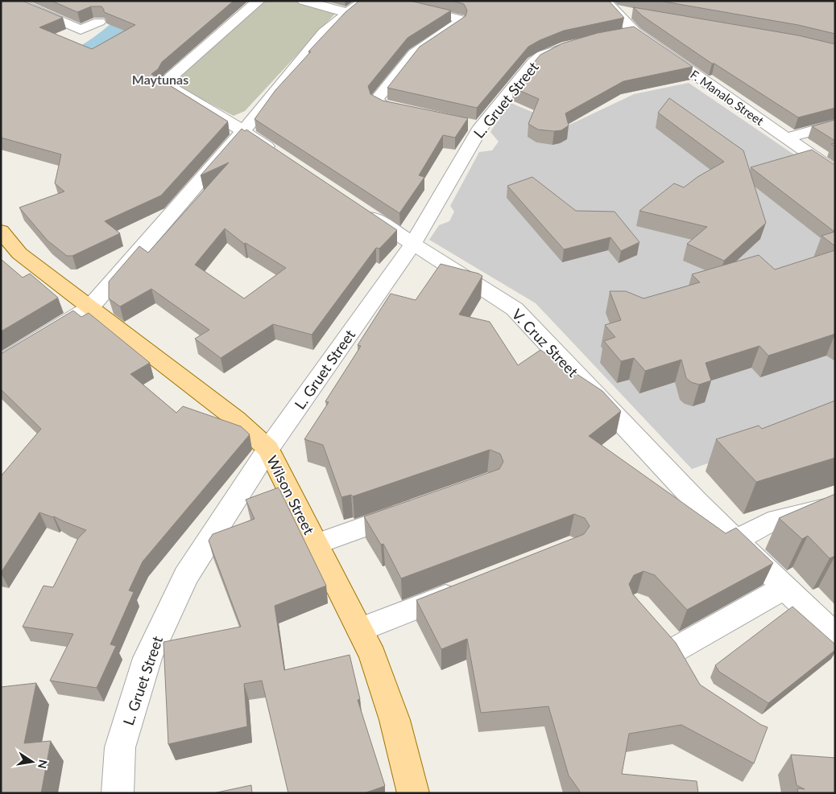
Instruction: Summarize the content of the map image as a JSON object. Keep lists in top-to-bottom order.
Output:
{
  "streets": {
    "main road": ["Wilson Street"],
    "street": ["F. Manalo Street", "L. Gruet Street", "V. Cruz Street"]
  },
  "crossings": [
    ["L. Gruet Street", "V. Cruz Street"],
    ["L. Gruet Street", "Wilson Street"]
  ],
  "districts": ["Maytunas"],
  "north": "right"
}
